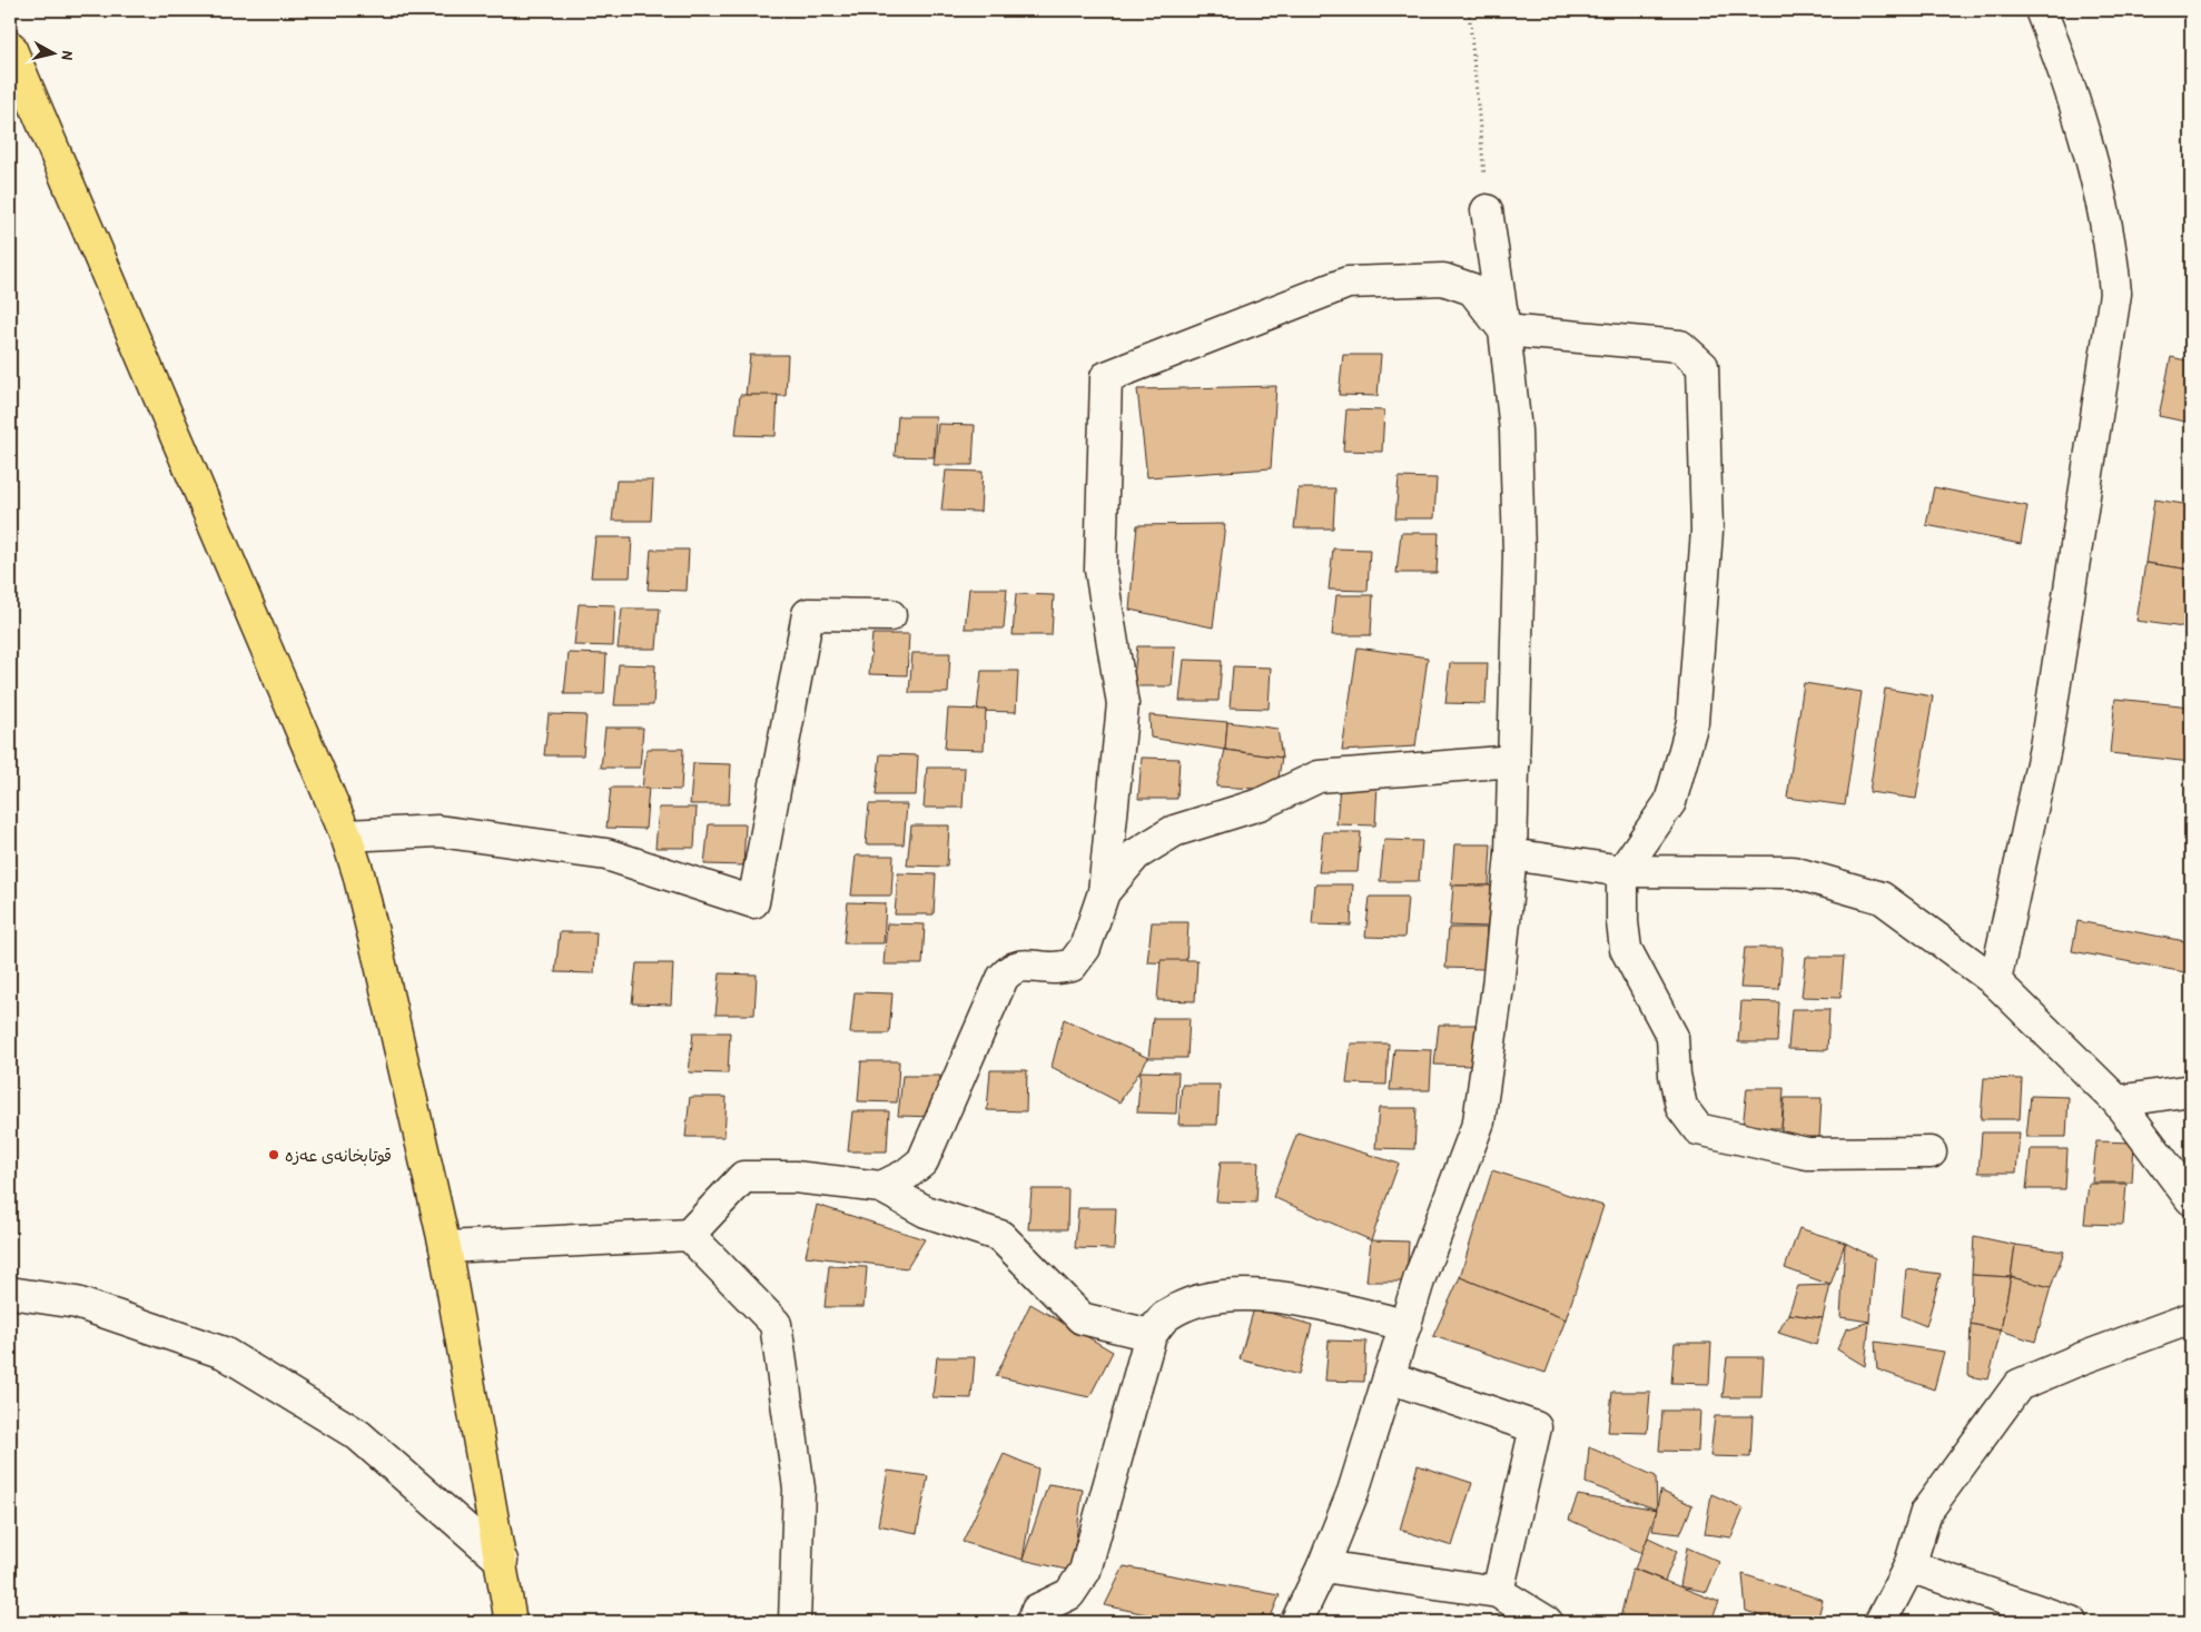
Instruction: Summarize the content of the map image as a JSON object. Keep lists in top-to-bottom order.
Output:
{
  "places": ["قوتابخانەی عەزە"],
  "north": "right"
}
